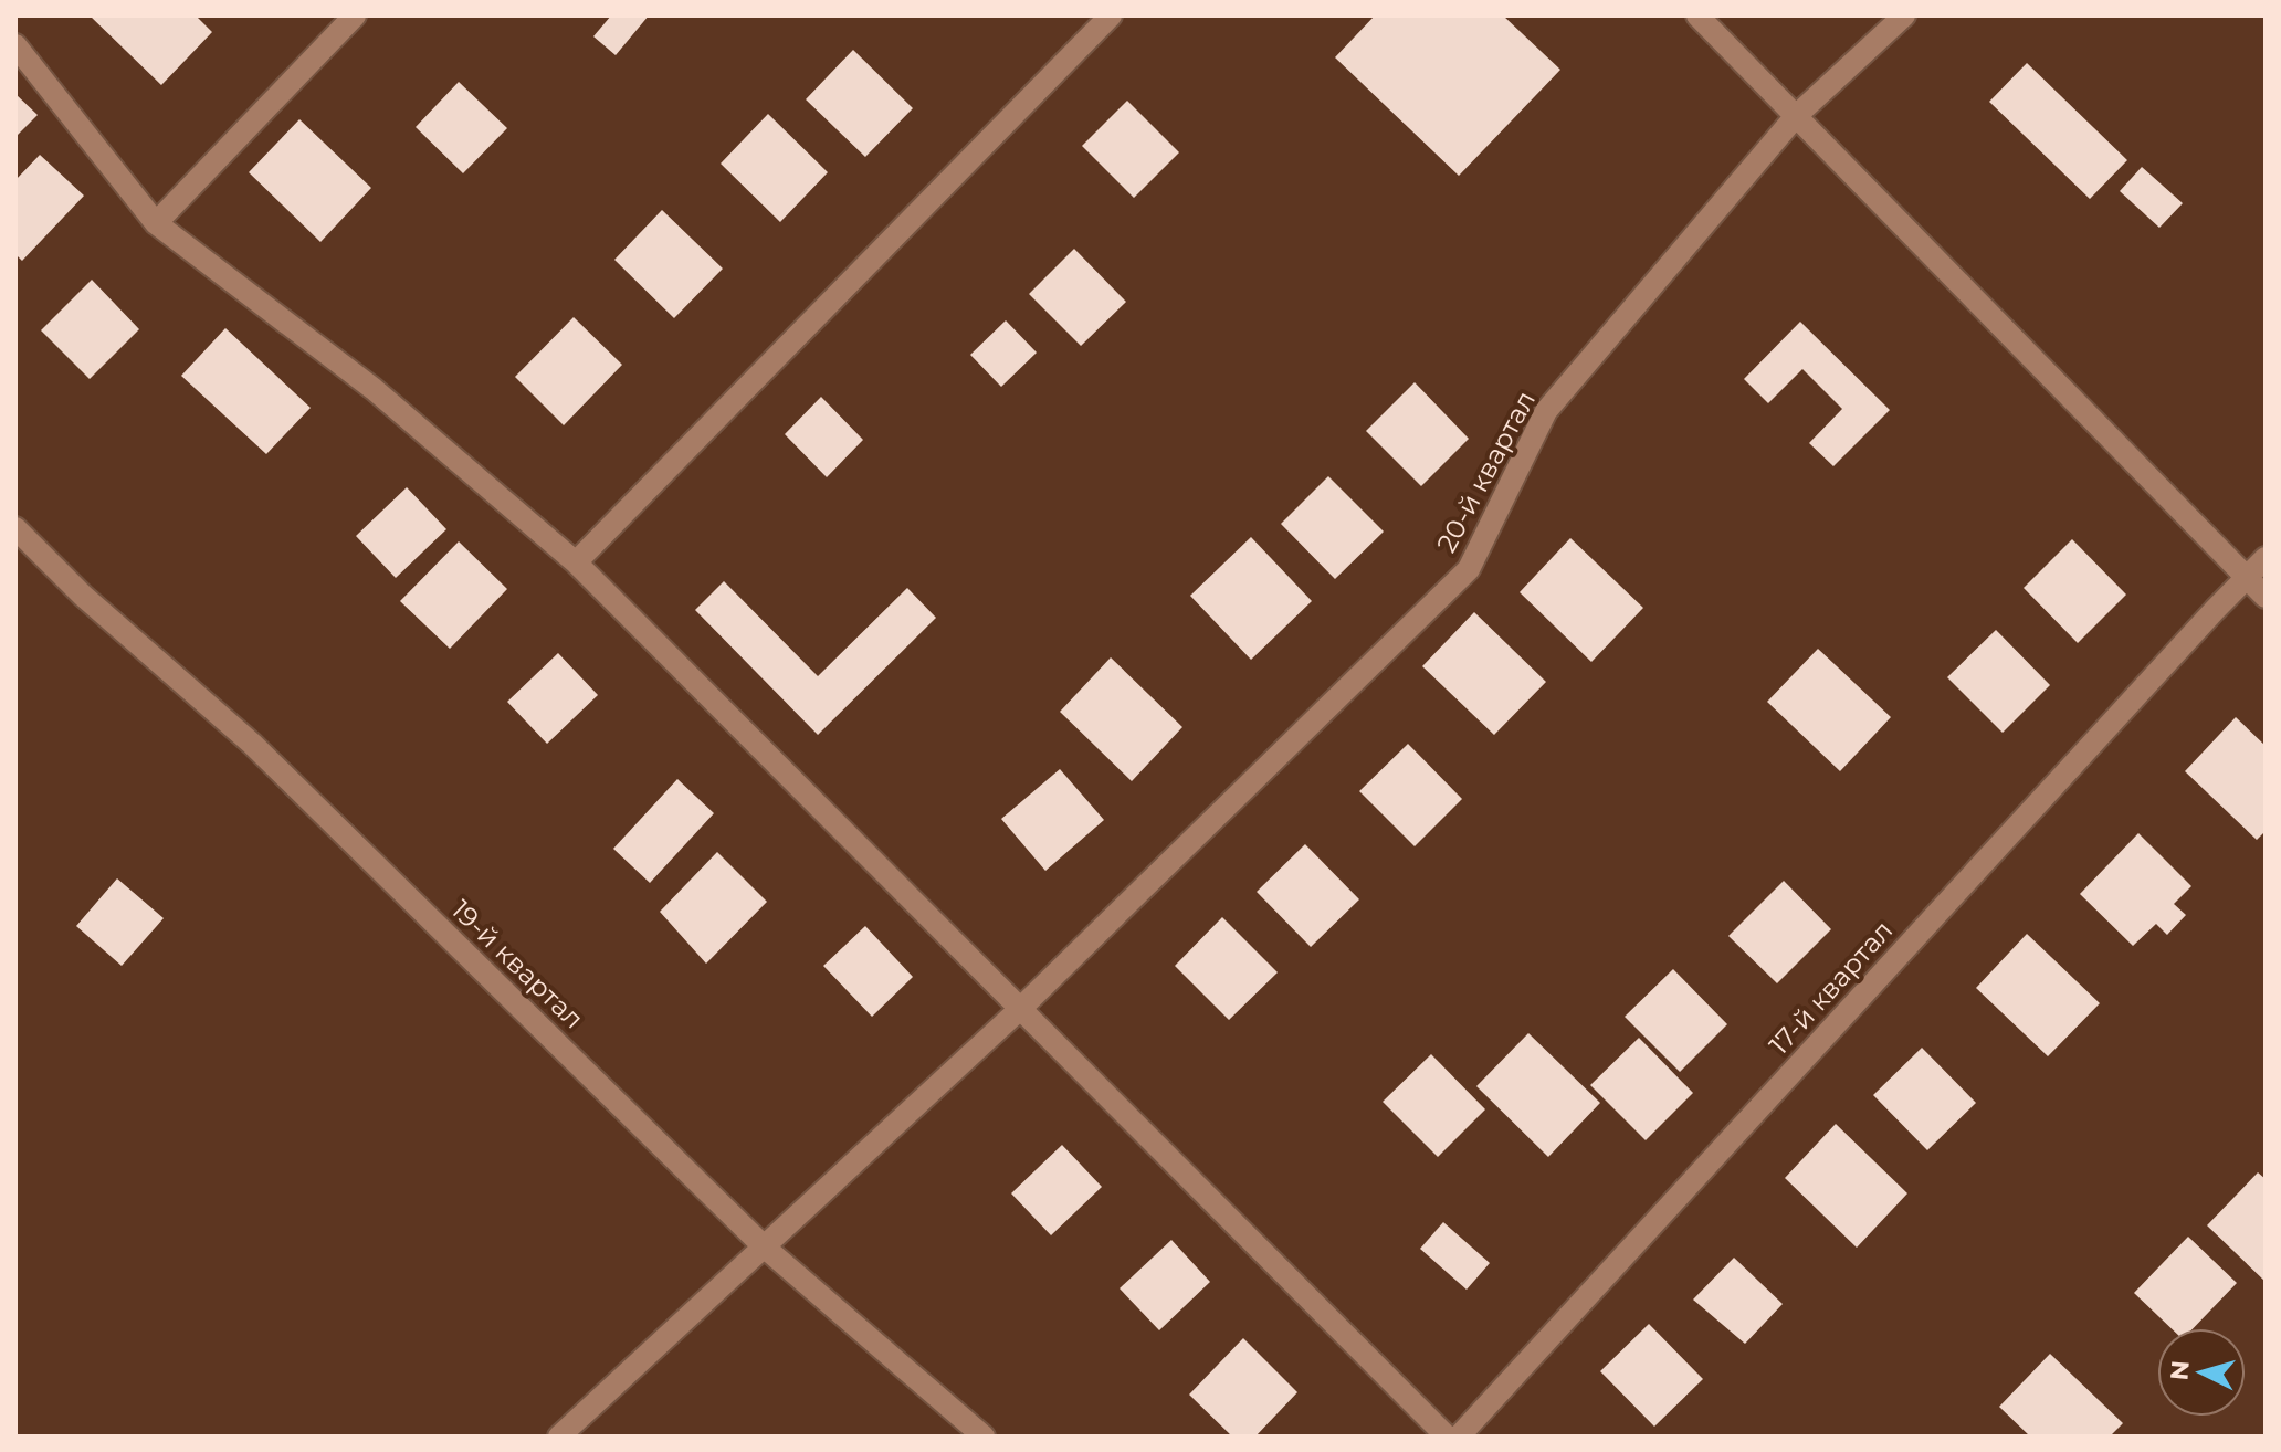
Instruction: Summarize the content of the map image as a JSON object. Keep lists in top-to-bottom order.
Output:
{
  "streets": {
    "street": ["20-й квартал", "19-й квартал", "17-й квартал"]
  },
  "crossings": [
    ["20-й квартал", "19-й квартал"]
  ],
  "north": "left"
}
